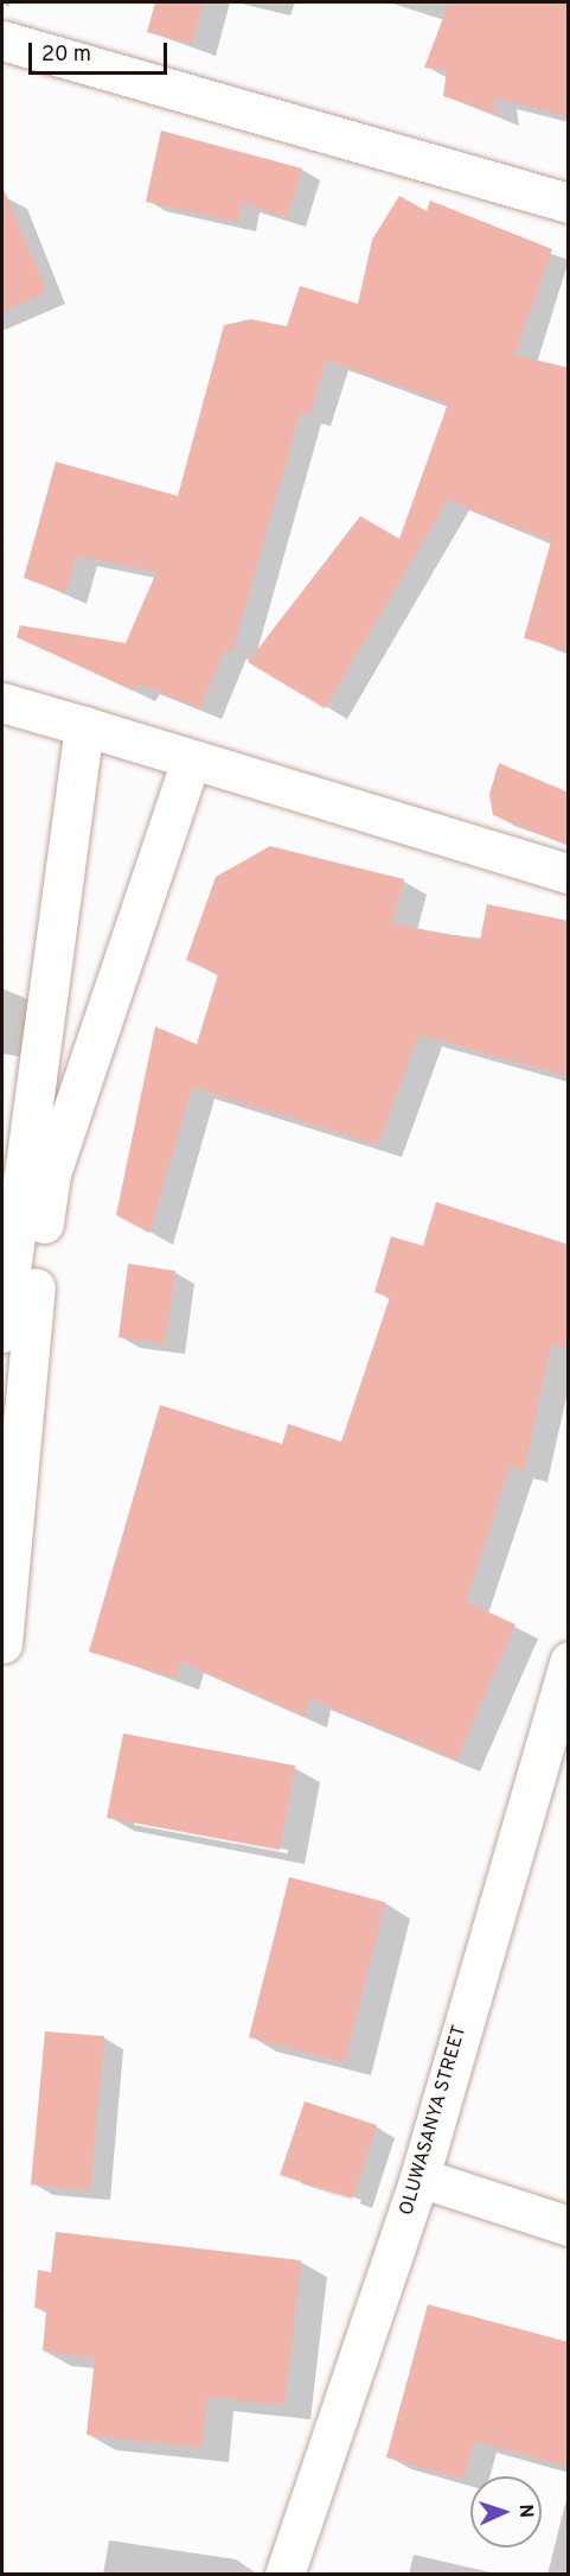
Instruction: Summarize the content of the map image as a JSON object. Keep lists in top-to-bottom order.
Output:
{
  "streets": {
    "street": ["OLUWASANYA STREET"]
  },
  "scale_bar": "20 m",
  "north": "right"
}
